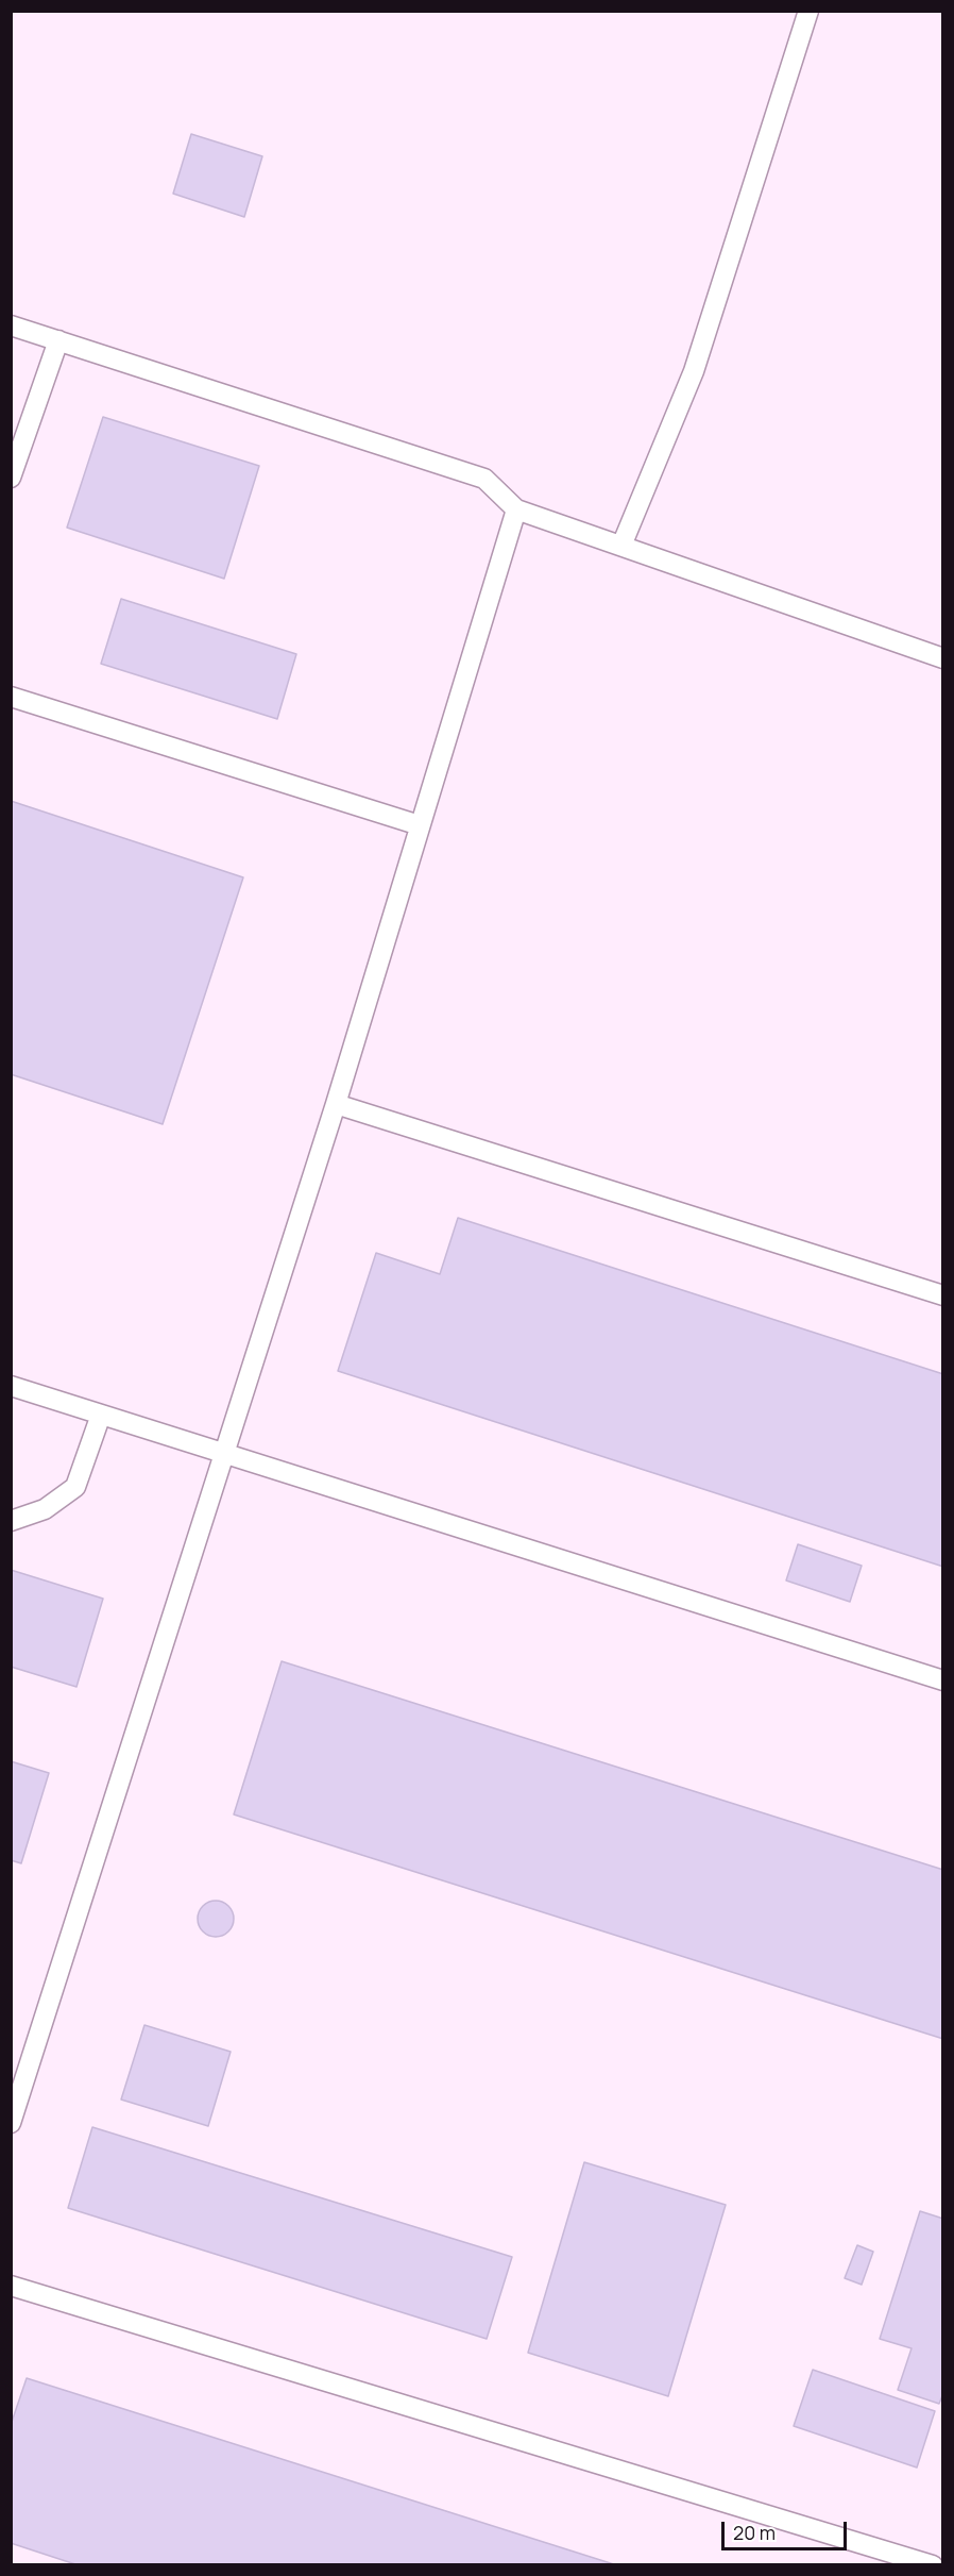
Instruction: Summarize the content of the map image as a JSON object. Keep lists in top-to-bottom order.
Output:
{
  "scale_bar": "20 m"
}
